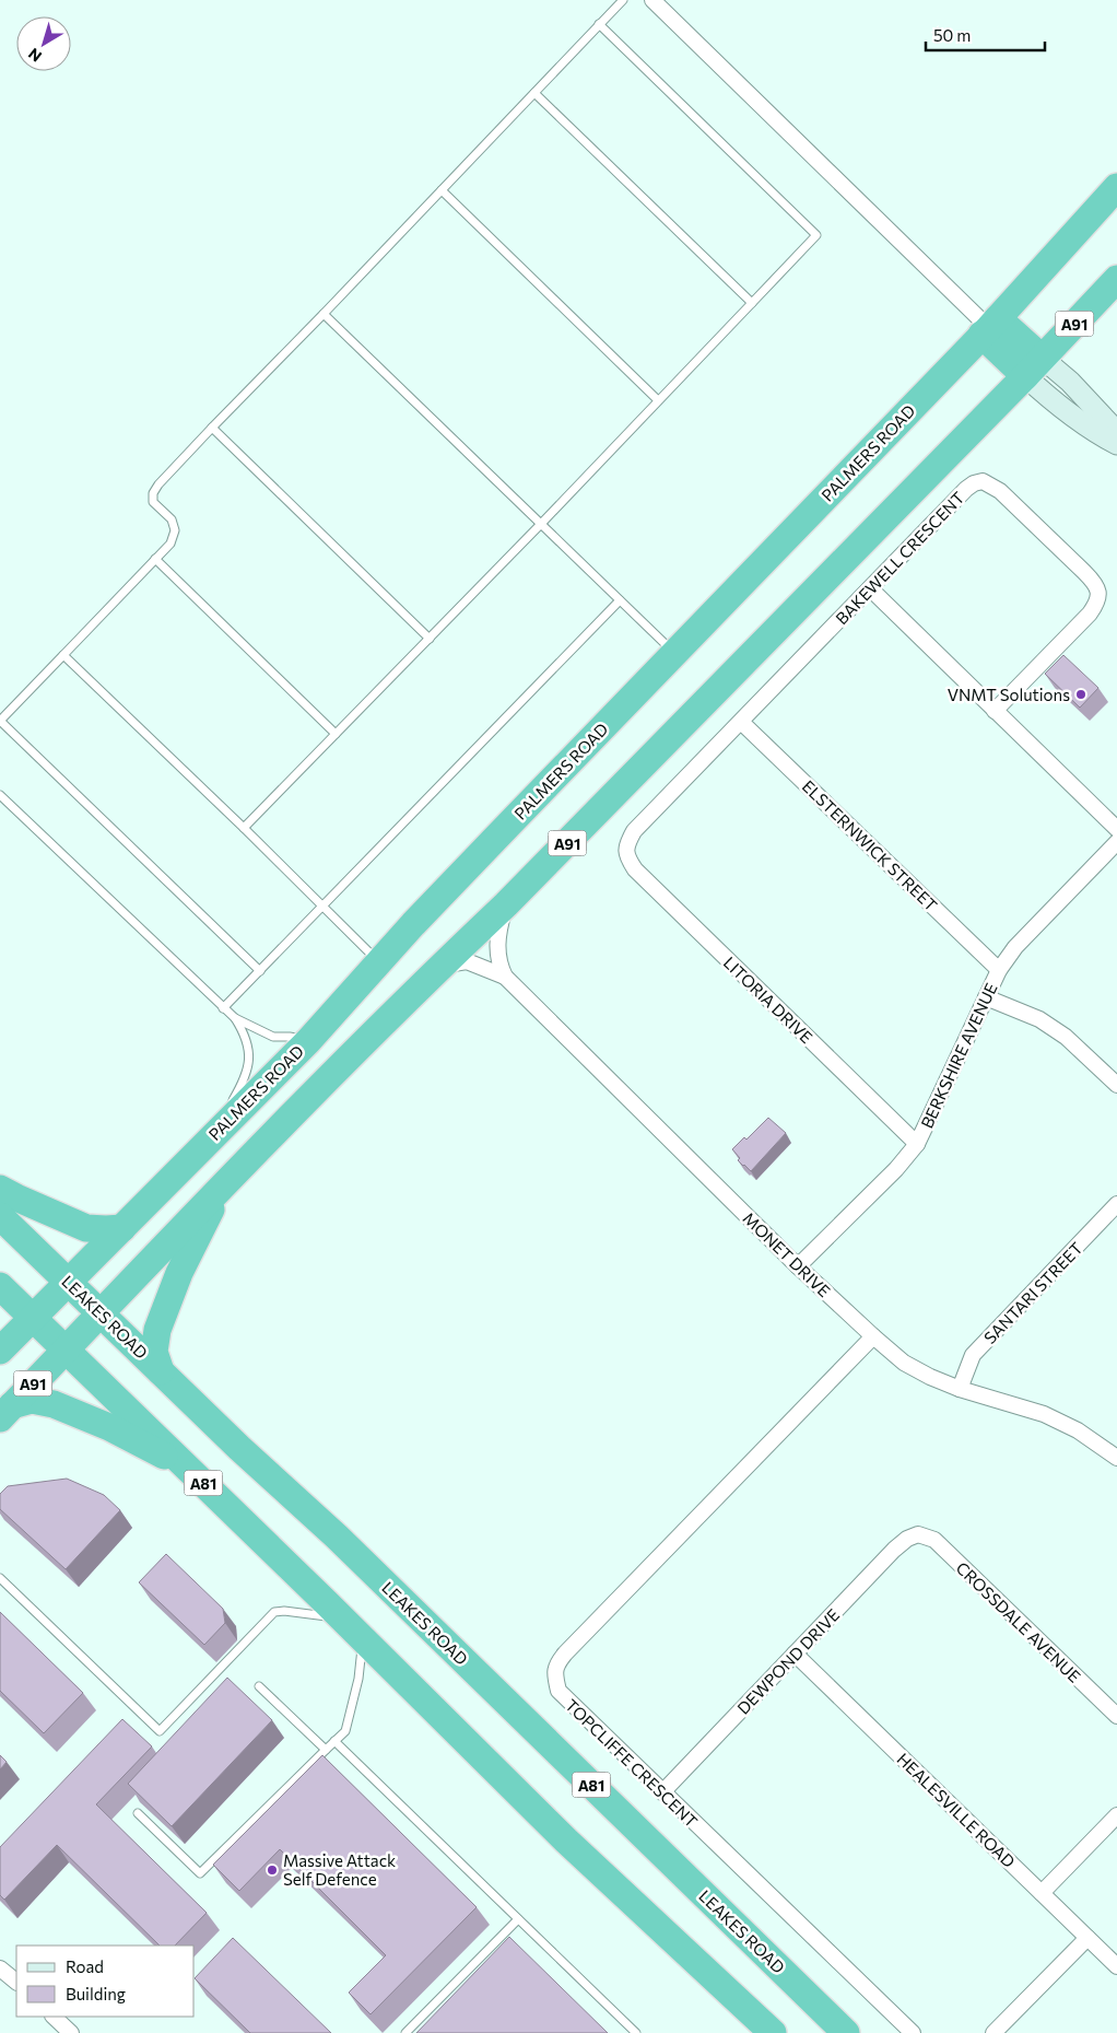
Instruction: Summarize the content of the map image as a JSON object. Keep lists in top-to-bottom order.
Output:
{
  "streets": {
    "highway": [
      "A91",
      "PALMERS ROAD",
      "LEAKES ROAD",
      "A81"
    ],
    "street": [
      "BAKEWELL CRESCENT",
      "ELSTERNWICK STREET",
      "LITORIA DRIVE",
      "BERKSHIRE AVENUE",
      "MONET DRIVE",
      "SANTARI STREET",
      "CROSSDALE AVENUE",
      "DEWPOND DRIVE",
      "TOPCLIFFE CRESCENT",
      "HEALESVILLE ROAD"
    ]
  },
  "crossings": [
    ["A91", "MONET DRIVE"],
    ["A91", "LEAKES ROAD"],
    ["A91", "A81"],
    ["PALMERS ROAD", "LEAKES ROAD"],
    ["PALMERS ROAD", "A81"],
    ["BAKEWELL CRESCENT", "ELSTERNWICK STREET"],
    ["BAKEWELL CRESCENT", "LITORIA DRIVE"],
    ["ELSTERNWICK STREET", "BERKSHIRE AVENUE"],
    ["LITORIA DRIVE", "BERKSHIRE AVENUE"],
    ["BERKSHIRE AVENUE", "MONET DRIVE"],
    ["MONET DRIVE", "SANTARI STREET"],
    ["MONET DRIVE", "TOPCLIFFE CRESCENT"],
    ["CROSSDALE AVENUE", "DEWPOND DRIVE"],
    ["DEWPOND DRIVE", "TOPCLIFFE CRESCENT"],
    ["DEWPOND DRIVE", "HEALESVILLE ROAD"]
  ],
  "places": ["VNMT Solutions", "Massive Attack Self Defence"],
  "legend": ["Road", "Building"],
  "scale_bar": "50 m",
  "north": "bottom left"
}
